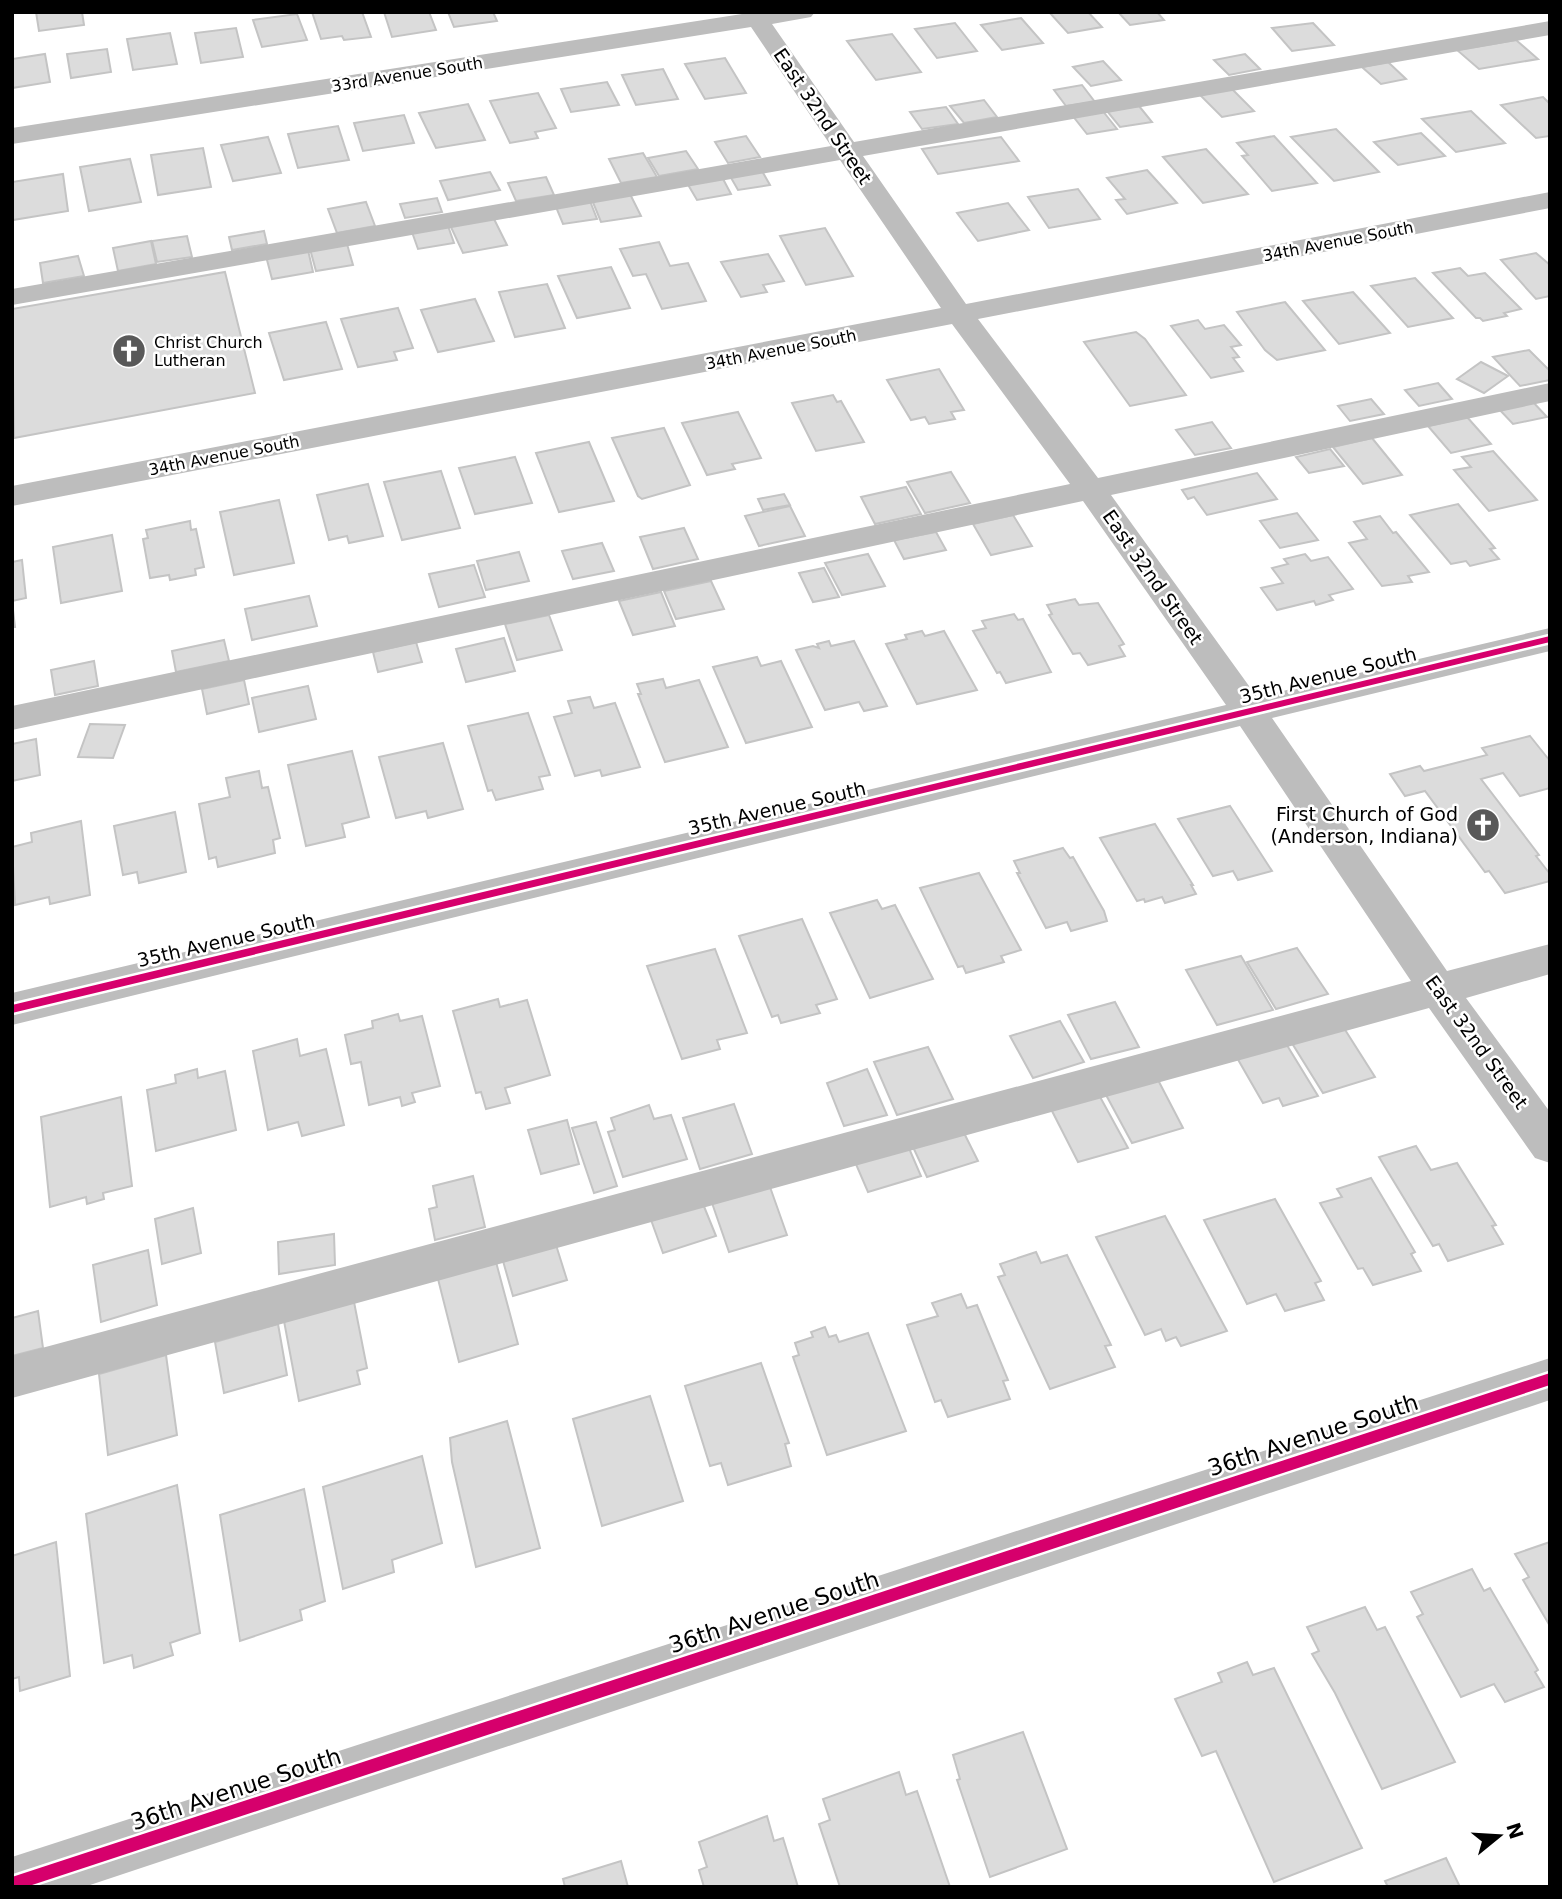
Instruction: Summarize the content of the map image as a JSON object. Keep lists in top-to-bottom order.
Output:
{
  "streets": {
    "street": [
      "33rd Avenue South",
      "East 32nd Street",
      "34th Avenue South",
      "35th Avenue South",
      "36th Avenue South"
    ]
  },
  "crossings": [
    ["33rd Avenue South", "East 32nd Street"],
    ["East 32nd Street", "34th Avenue South"],
    ["East 32nd Street", "35th Avenue South"]
  ],
  "places": {
    "church": ["Christ Church Lutheran", "First Church of God (Anderson, Indiana)"]
  },
  "north": "right"
}
